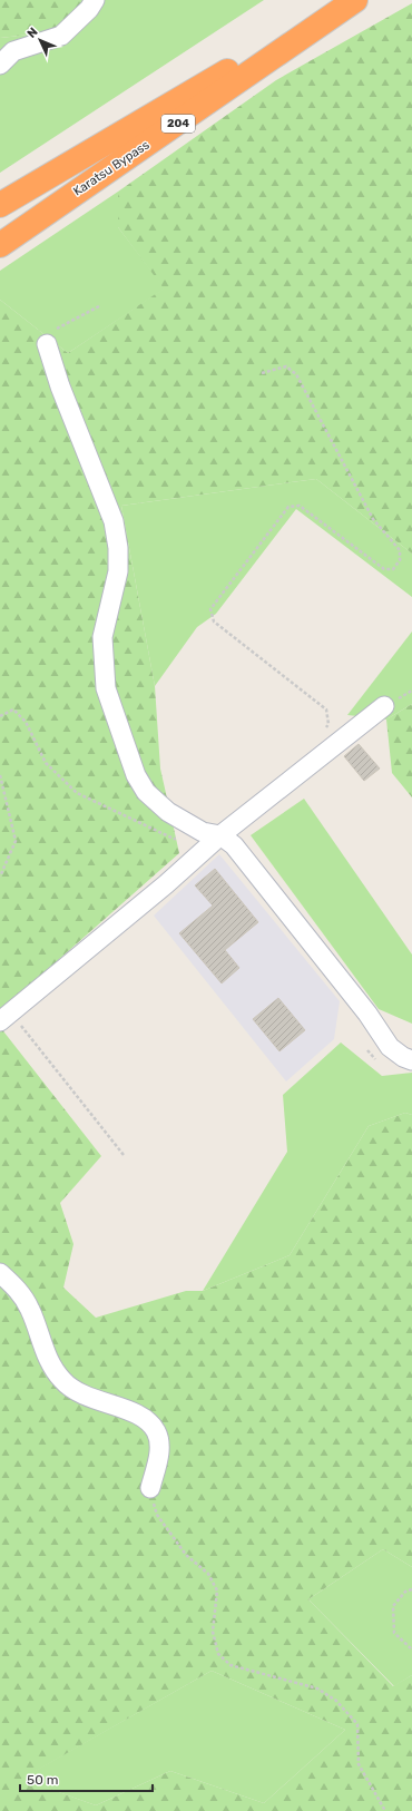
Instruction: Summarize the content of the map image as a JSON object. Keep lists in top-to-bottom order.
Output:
{
  "streets": {
    "highway": ["204", "Karatsu Bypass"]
  },
  "scale_bar": "50 m",
  "north": "top left"
}
